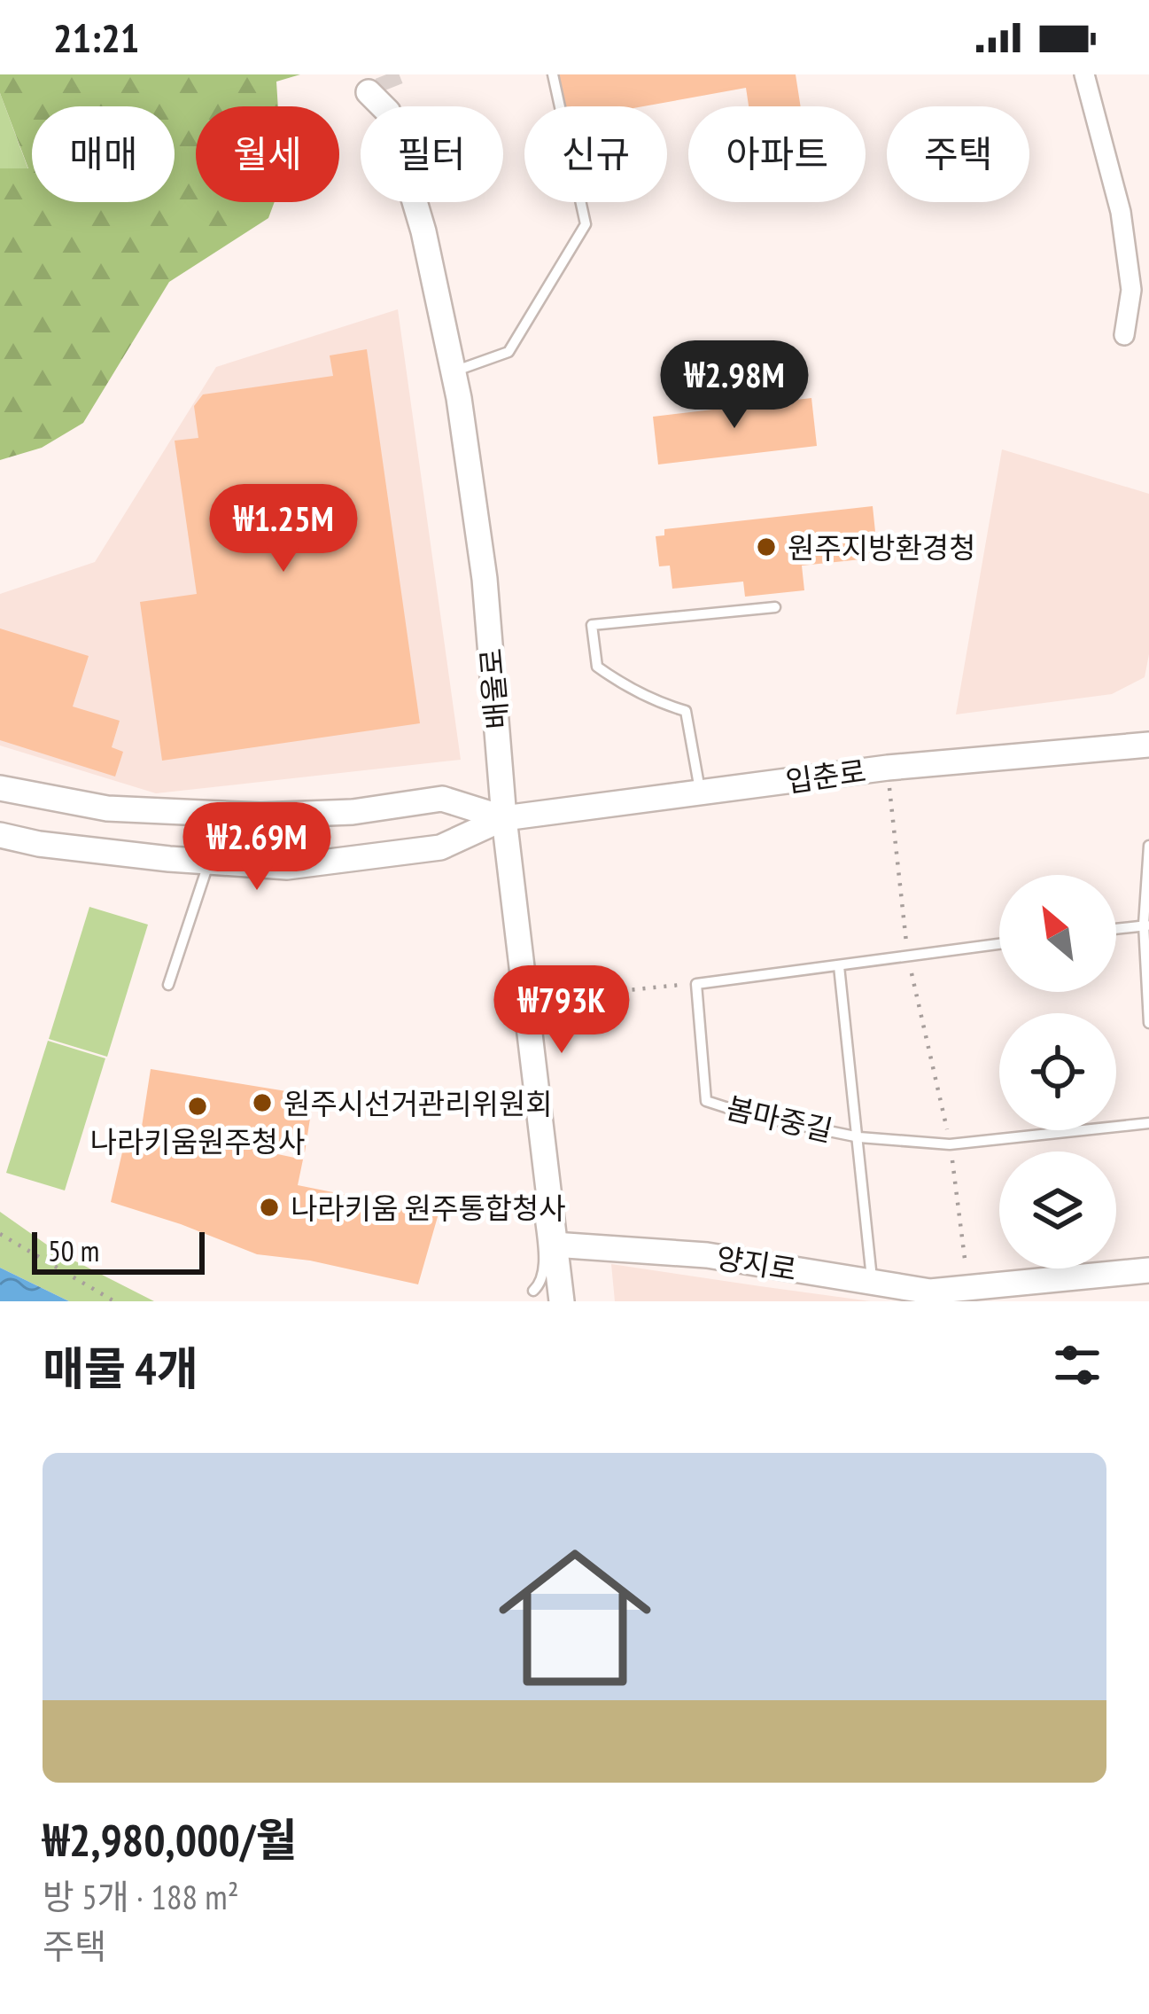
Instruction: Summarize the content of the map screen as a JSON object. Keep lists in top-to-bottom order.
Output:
{
  "streets": {
    "street": ["배울로", "입춘로", "양지로"],
    "lane": ["봄마중길"]
  },
  "crossings": [
    ["배울로", "입춘로"],
    ["배울로", "양지로"],
    ["봄마중길", "양지로"]
  ],
  "places": [
    "원주지방환경청",
    "원주시선거관리위원회",
    "나라키움원주청사",
    "나라키움 원주통합청사"
  ],
  "scale_bar": "50 m",
  "north": "top left",
  "page": {
    "status": "21:21",
    "chip": [
      "매매",
      "월세",
      "필터",
      "신규",
      "아파트",
      "주택"
    ],
    "price": [
      "₩2.98M",
      "₩1.25M",
      "₩2.69M",
      "₩793K"
    ],
    "scale": "50 m",
    "heading": "매물 4개",
    "list": [
      {
        "name": "₩2,980,000/월",
        "note": "방 5개 · 188 m² · 주택"
      }
    ]
  }
}
